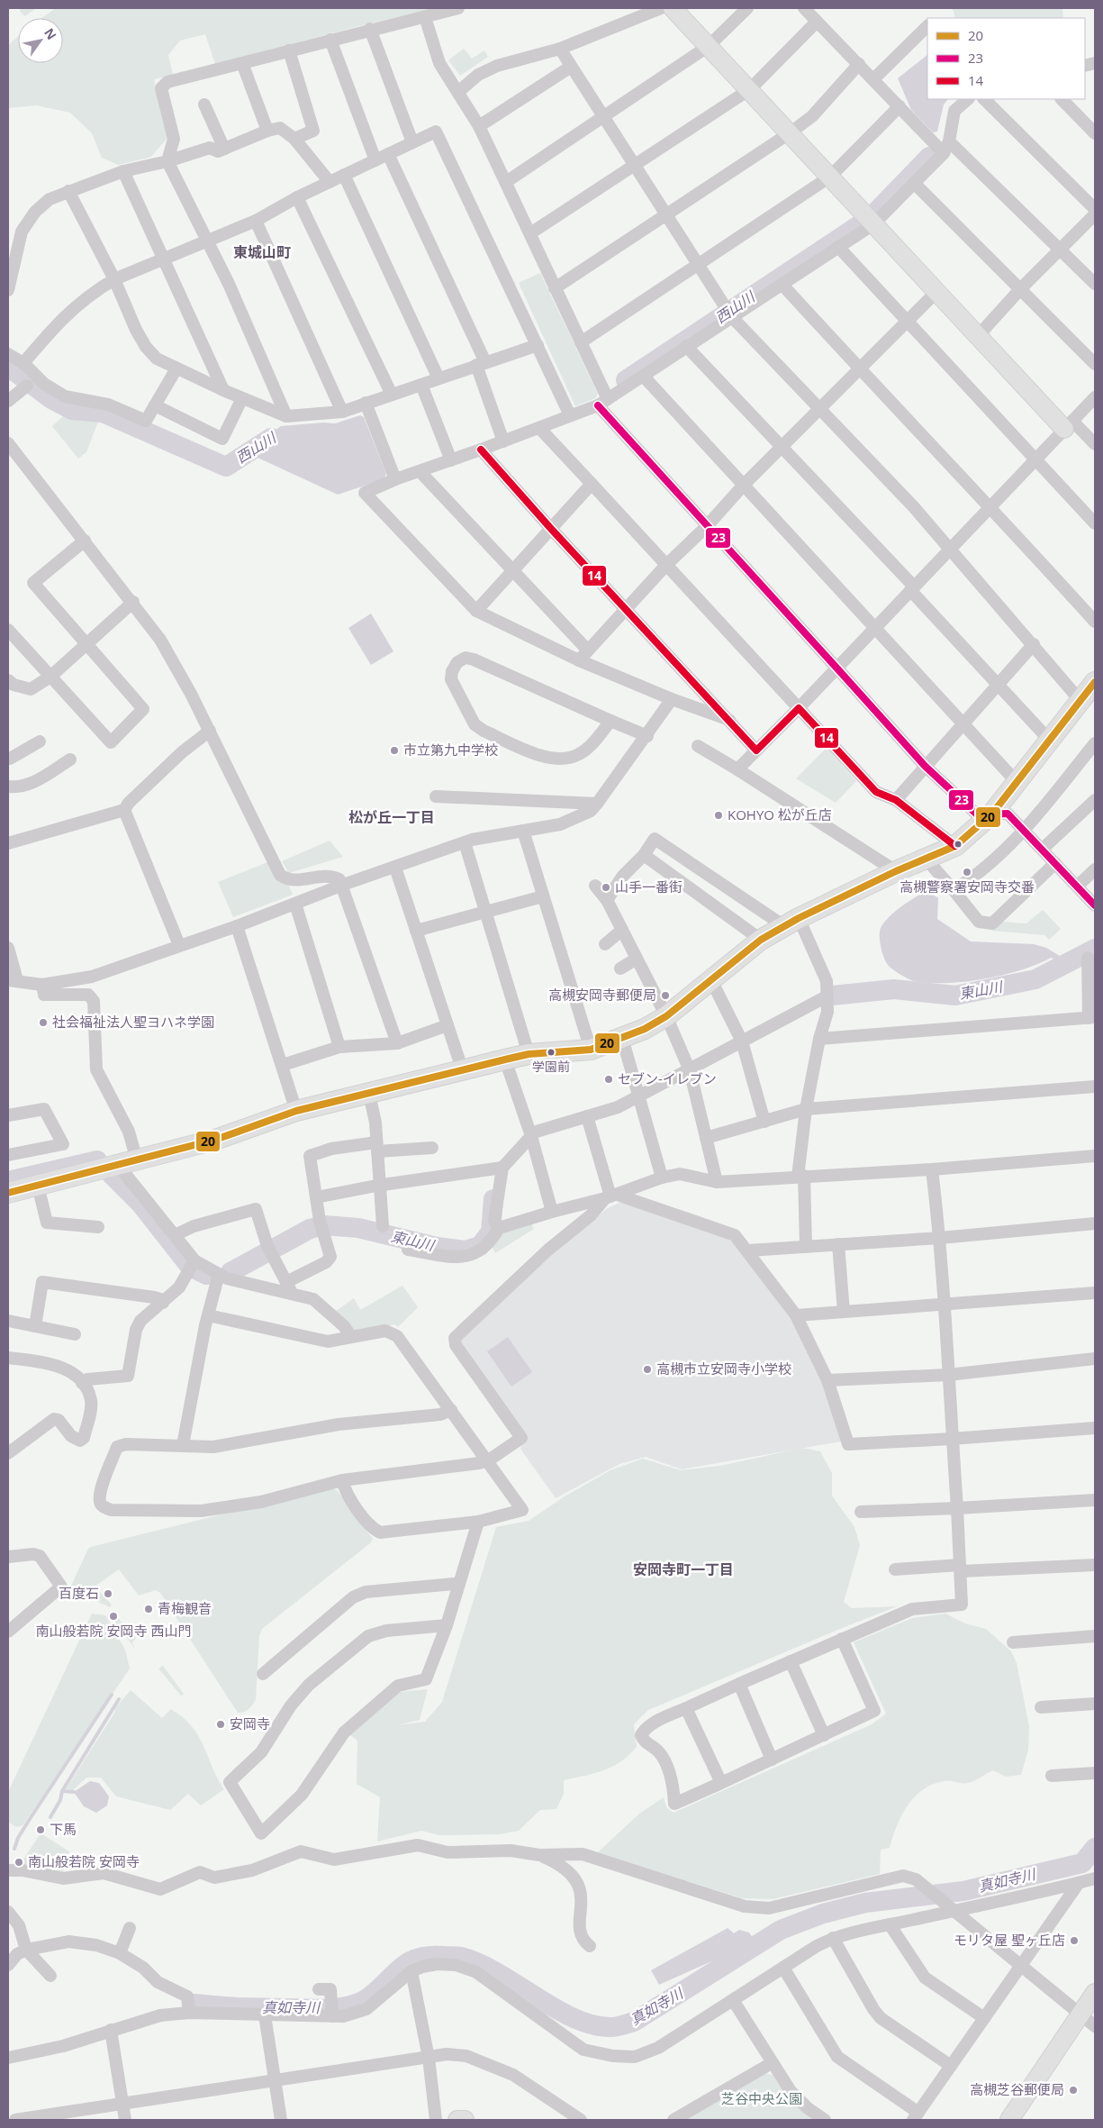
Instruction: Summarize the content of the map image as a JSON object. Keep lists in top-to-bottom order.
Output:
{
  "districts": ["東城山町", "松が丘一丁目", "安岡寺町一丁目"],
  "water": ["西山川", "東山川", "真如寺川"],
  "parks": ["芝谷中央公園"],
  "places": [
    "市立第九中学校",
    "KOHYO 松が丘店",
    "高槻警察署安岡寺交番",
    "山手一番街",
    "高槻安岡寺郵便局",
    "社会福祉法人聖ヨハネ学園",
    "学園前",
    "セブン-イレブン",
    "高槻市立安岡寺小学校",
    "百度石",
    "青梅観音",
    "南山般若院 安岡寺 西山門",
    "安岡寺",
    "下馬",
    "南山般若院 安岡寺",
    "モリタ屋 聖ヶ丘店",
    "高槻芝谷郵便局"
  ],
  "lines": ["transit line 23", "transit line 14", "transit line 20"],
  "legend": ["20", "23", "14"],
  "north": "top right"
}
